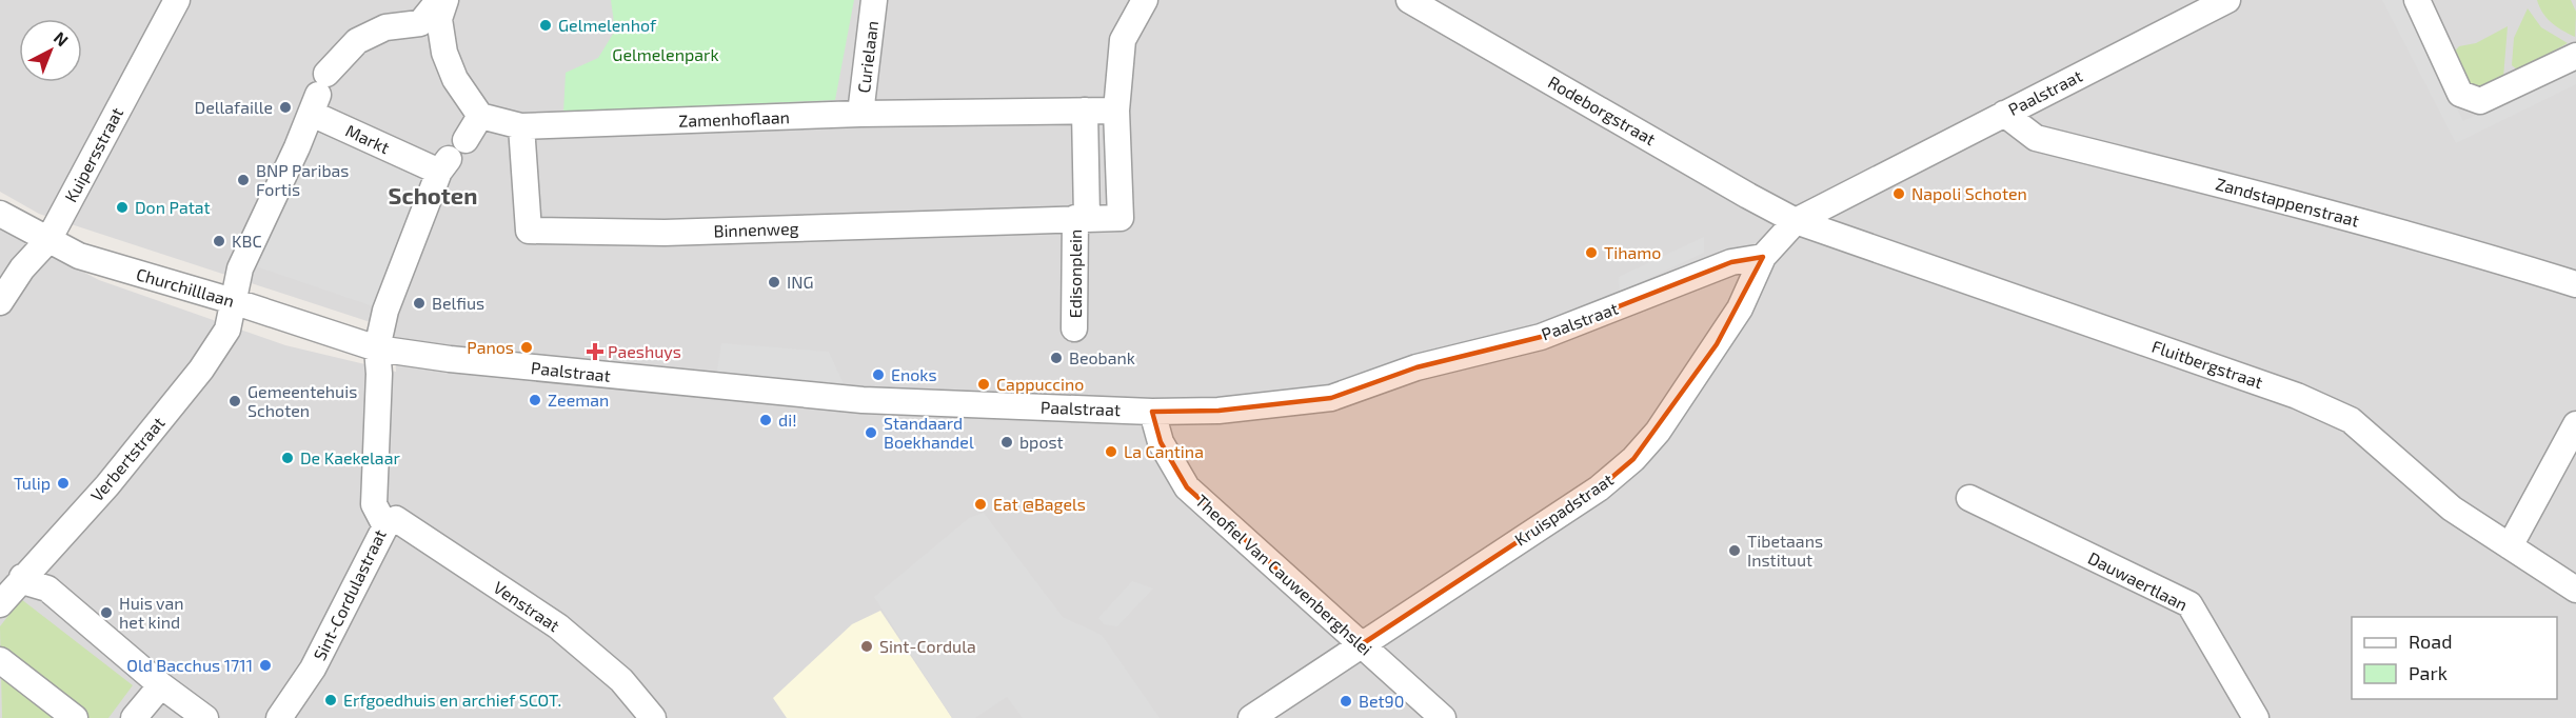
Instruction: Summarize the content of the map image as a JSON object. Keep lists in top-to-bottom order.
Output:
{
  "streets": {
    "street": [
      "Curielaan",
      "Paalstraat",
      "Rodeborgstraat",
      "Zamenhoflaan",
      "Markt",
      "Kuipersstraat",
      "Zandstappenstraat",
      "Binnenweg",
      "Edisonplein",
      "Churchilllaan",
      "Fluitbergstraat",
      "Verbertstraat",
      "Kruispadstraat",
      "Theofiel Van Cauwenberghslei",
      "Dauwaertlaan",
      "Sint-Cordulastraat",
      "Venstraat"
    ]
  },
  "crossings": [
    ["Curielaan", "Zamenhoflaan"],
    ["Paalstraat", "Rodeborgstraat"],
    ["Paalstraat", "Markt"],
    ["Paalstraat", "Zandstappenstraat"],
    ["Paalstraat", "Churchilllaan"],
    ["Paalstraat", "Fluitbergstraat"],
    ["Paalstraat", "Kruispadstraat"],
    ["Paalstraat", "Theofiel Van Cauwenberghslei"],
    ["Paalstraat", "Sint-Cordulastraat"],
    ["Rodeborgstraat", "Fluitbergstraat"],
    ["Rodeborgstraat", "Kruispadstraat"],
    ["Zamenhoflaan", "Binnenweg"],
    ["Zamenhoflaan", "Edisonplein"],
    ["Markt", "Churchilllaan"],
    ["Markt", "Sint-Cordulastraat"],
    ["Kuipersstraat", "Churchilllaan"],
    ["Binnenweg", "Edisonplein"],
    ["Churchilllaan", "Verbertstraat"],
    ["Churchilllaan", "Sint-Cordulastraat"],
    ["Fluitbergstraat", "Kruispadstraat"],
    ["Kruispadstraat", "Theofiel Van Cauwenberghslei"],
    ["Sint-Cordulastraat", "Venstraat"]
  ],
  "districts": ["Schoten"],
  "parks": ["Gelmelenpark"],
  "places": {
    "other": [
      "Gelmelenhof",
      "Dellafaille",
      "BNP Paribas Fortis",
      "Napoli Schoten",
      "Don Patat",
      "KBC",
      "Tihamo",
      "ING",
      "Belfius",
      "Panos",
      "Beobank",
      "Enoks",
      "Cappuccino",
      "Zeeman",
      "Gemeentehuis Schoten",
      "di!",
      "Standaard Boekhandel",
      "bpost",
      "La Cantina",
      "De Kaekelaar",
      "Tulip",
      "Eat @Bagels",
      "Tibetaans Instituut",
      "Huis van het kind",
      "Sint-Cordula",
      "Old Bacchus 1711",
      "Erfgoedhuis en archief SCOT.",
      "Bet90"
    ],
    "health": ["Paeshuys"]
  },
  "legend": ["Road", "Park"],
  "north": "top right"
}
